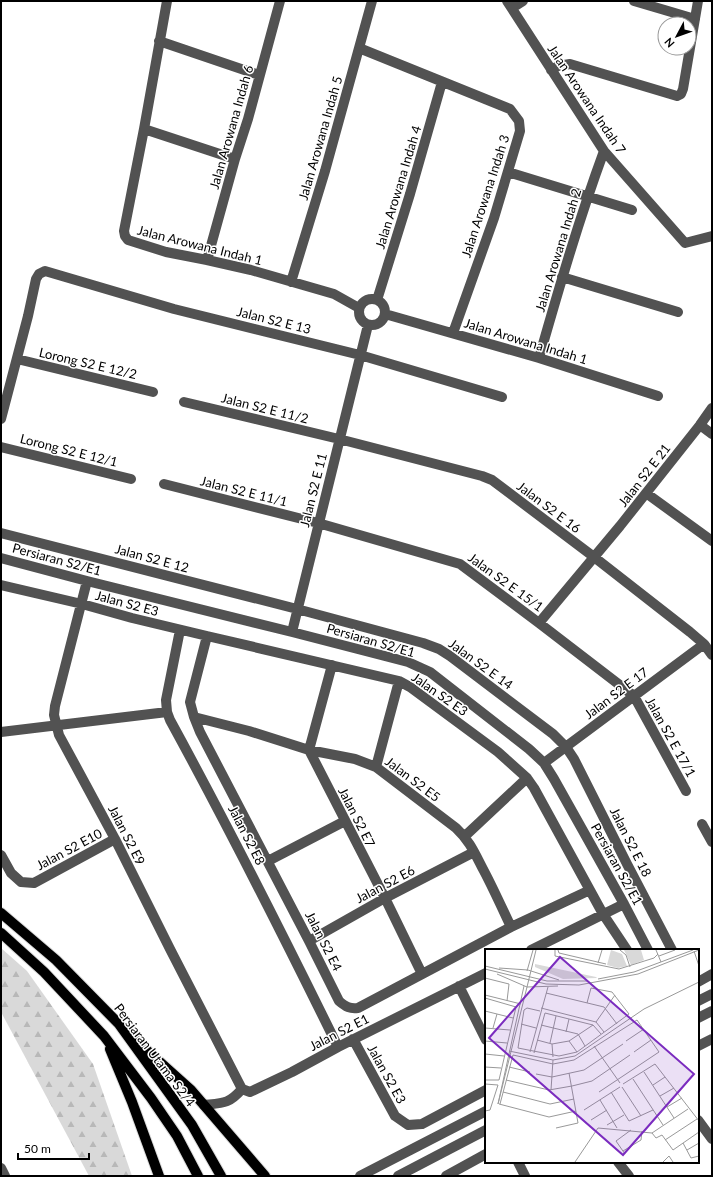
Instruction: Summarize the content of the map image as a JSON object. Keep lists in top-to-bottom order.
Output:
{
  "streets": {
    "main road": ["Persiaran Utama S2/4"],
    "street": [
      "Jalan Arowana Indah 7",
      "Jalan Arowana Indah 6",
      "Jalan Arowana Indah 5",
      "Jalan Arowana Indah 4",
      "Jalan Arowana Indah 3",
      "Jalan Arowana Indah 1",
      "Jalan Arowana Indah 2",
      "Jalan S2 E 13",
      "Lorong S2 E 12/2",
      "Jalan S2 E 11/2",
      "Lorong S2 E 12/1",
      "Jalan S2 E 21",
      "Jalan S2 E 11",
      "Jalan S2 E 11/1",
      "Jalan S2 E 16",
      "Jalan S2 E 12",
      "Persiaran S2/E1",
      "Jalan S2 E 15/1",
      "Jalan S2 E3",
      "Jalan S2 E 14",
      "Jalan S2 E 17",
      "Jalan S2 E 17/1",
      "Jalan S2 E5",
      "Jalan S2 E7",
      "Jalan S2 E9",
      "Jalan S2 E8",
      "Jalan S2 E 18",
      "Jalan S2 E10",
      "Jalan S2 E6",
      "Jalan S2 E4",
      "Jalan S2 E1"
    ]
  },
  "crossings": [
    ["Jalan Arowana Indah 7", "Jalan Arowana Indah 2"],
    ["Jalan Arowana Indah 6", "Jalan Arowana Indah 1"],
    ["Jalan Arowana Indah 5", "Jalan Arowana Indah 3"],
    ["Jalan Arowana Indah 5", "Jalan Arowana Indah 1"],
    ["Jalan Arowana Indah 4", "Jalan Arowana Indah 3"],
    ["Jalan Arowana Indah 4", "Jalan Arowana Indah 1"],
    ["Jalan Arowana Indah 4", "Jalan S2 E 11"],
    ["Jalan Arowana Indah 3", "Jalan Arowana Indah 1"],
    ["Jalan Arowana Indah 1", "Jalan Arowana Indah 2"],
    ["Jalan Arowana Indah 1", "Jalan S2 E 11"],
    ["Jalan S2 E 13", "Lorong S2 E 12/2"],
    ["Jalan S2 E 13", "Jalan S2 E 11"],
    ["Jalan S2 E 11/2", "Jalan S2 E 11"],
    ["Jalan S2 E 11/2", "Jalan S2 E 16"],
    ["Jalan S2 E 21", "Jalan S2 E 16"],
    ["Jalan S2 E 21", "Jalan S2 E 15/1"],
    ["Jalan S2 E 11", "Jalan S2 E 11/1"],
    ["Jalan S2 E 11", "Jalan S2 E 16"],
    ["Jalan S2 E 11", "Jalan S2 E 12"],
    ["Jalan S2 E 11", "Persiaran S2/E1"],
    ["Jalan S2 E 11", "Jalan S2 E 15/1"],
    ["Jalan S2 E 11", "Jalan S2 E 14"],
    ["Jalan S2 E 11/1", "Jalan S2 E 15/1"],
    ["Jalan S2 E 16", "Jalan S2 E 17"],
    ["Jalan S2 E 12", "Jalan S2 E 14"],
    ["Persiaran S2/E1", "Jalan S2 E 17"],
    ["Persiaran S2/E1", "Jalan S2 E9"],
    ["Jalan S2 E 15/1", "Jalan S2 E 17"],
    ["Jalan S2 E 15/1", "Jalan S2 E 17/1"],
    ["Jalan S2 E3", "Jalan S2 E9"],
    ["Jalan S2 E3", "Jalan S2 E8"],
    ["Jalan S2 E3", "Jalan S2 E4"],
    ["Jalan S2 E3", "Jalan S2 E1"],
    ["Jalan S2 E 14", "Jalan S2 E 17"],
    ["Jalan S2 E 14", "Jalan S2 E 18"],
    ["Jalan S2 E 17", "Jalan S2 E 17/1"],
    ["Jalan S2 E 17", "Jalan S2 E 18"],
    ["Jalan S2 E5", "Jalan S2 E7"],
    ["Jalan S2 E5", "Jalan S2 E6"],
    ["Jalan S2 E5", "Jalan S2 E4"],
    ["Jalan S2 E7", "Jalan S2 E6"],
    ["Jalan S2 E7", "Jalan S2 E4"],
    ["Jalan S2 E9", "Jalan S2 E10"],
    ["Jalan S2 E9", "Jalan S2 E1"],
    ["Jalan S2 E8", "Jalan S2 E1"],
    ["Jalan S2 E6", "Jalan S2 E4"]
  ],
  "scale_bar": "50 m",
  "north": "bottom left"
}
